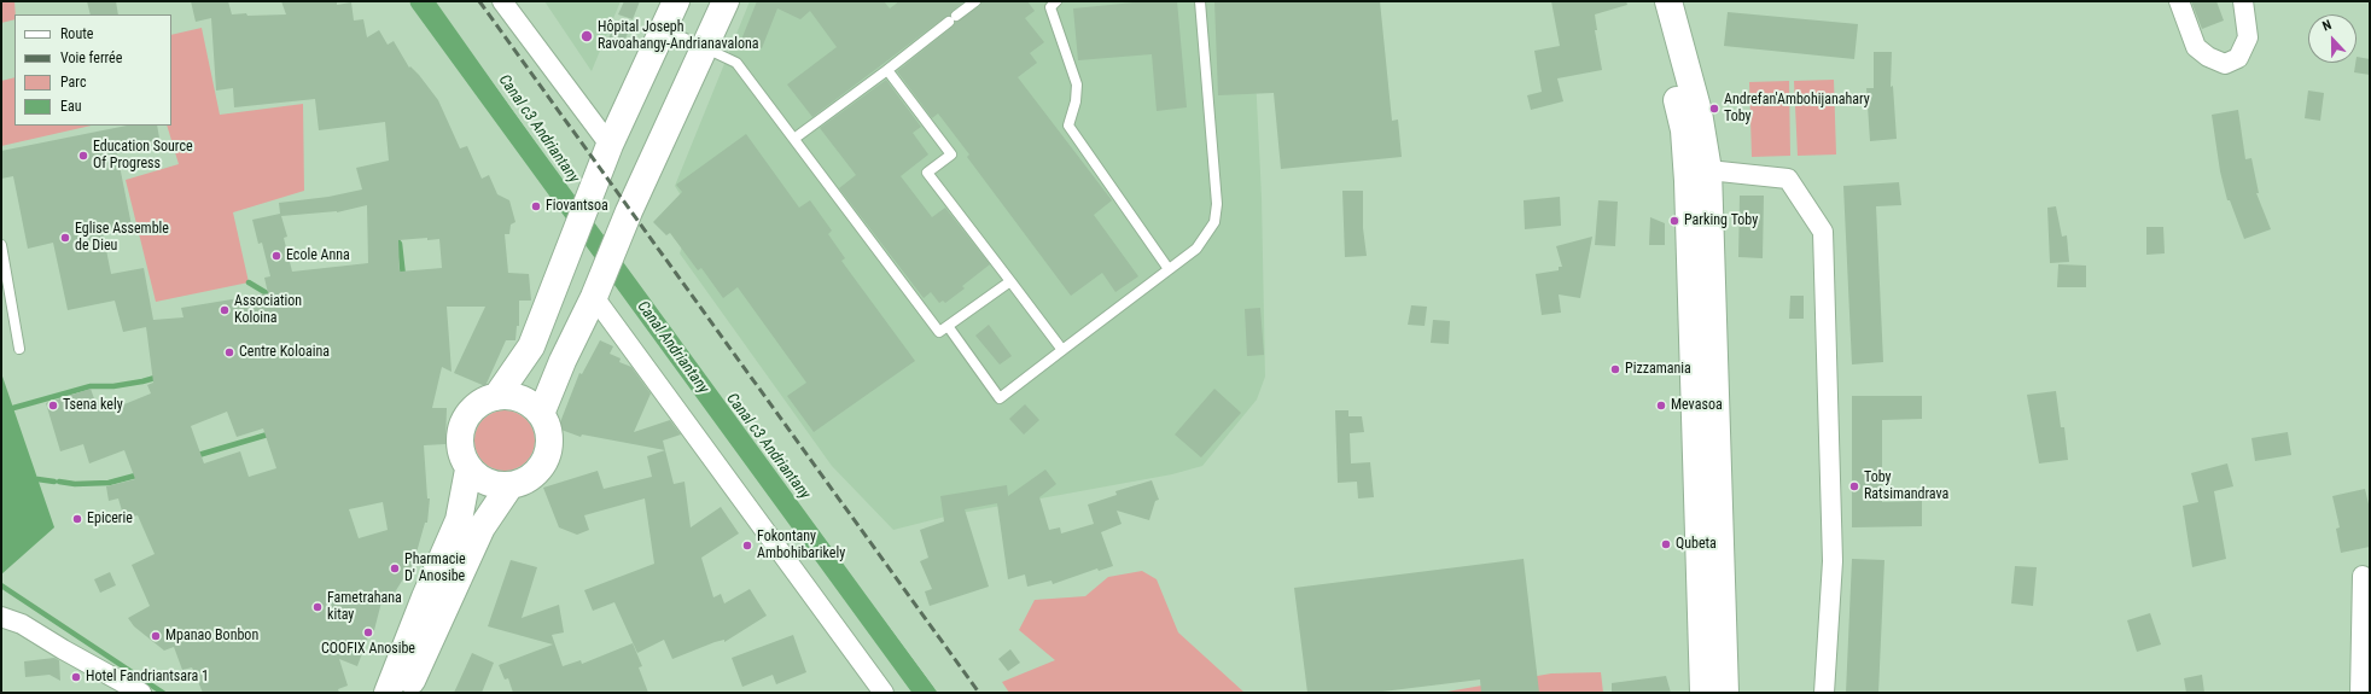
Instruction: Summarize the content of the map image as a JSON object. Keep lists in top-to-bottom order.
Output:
{
  "water": ["Canal c3 Andriantany", "Canal Andriantany"],
  "places": [
    "Hôpital Joseph Ravoahangy-Andrianavalona",
    "Andrefan'Ambohijanahary Toby",
    "Education Source Of Progress",
    "Fiovantsoa",
    "Parking Toby",
    "Eglise Assemble de Dieu",
    "Ecole Anna",
    "Association Koloina",
    "Centre Koloaina",
    "Pizzamania",
    "Tsena kely",
    "Mevasoa",
    "Toby Ratsimandrava",
    "Epicerie",
    "Qubeta",
    "Fokontany Ambohibarikely",
    "Pharmacie D' Anosibe",
    "Fametrahana kitay",
    "COOFIX Anosibe",
    "Mpanao Bonbon",
    "Hotel Fandriantsara 1"
  ],
  "legend": [
    "Route",
    "Voie ferrée",
    "Parc",
    "Eau"
  ],
  "north": "top"
}
